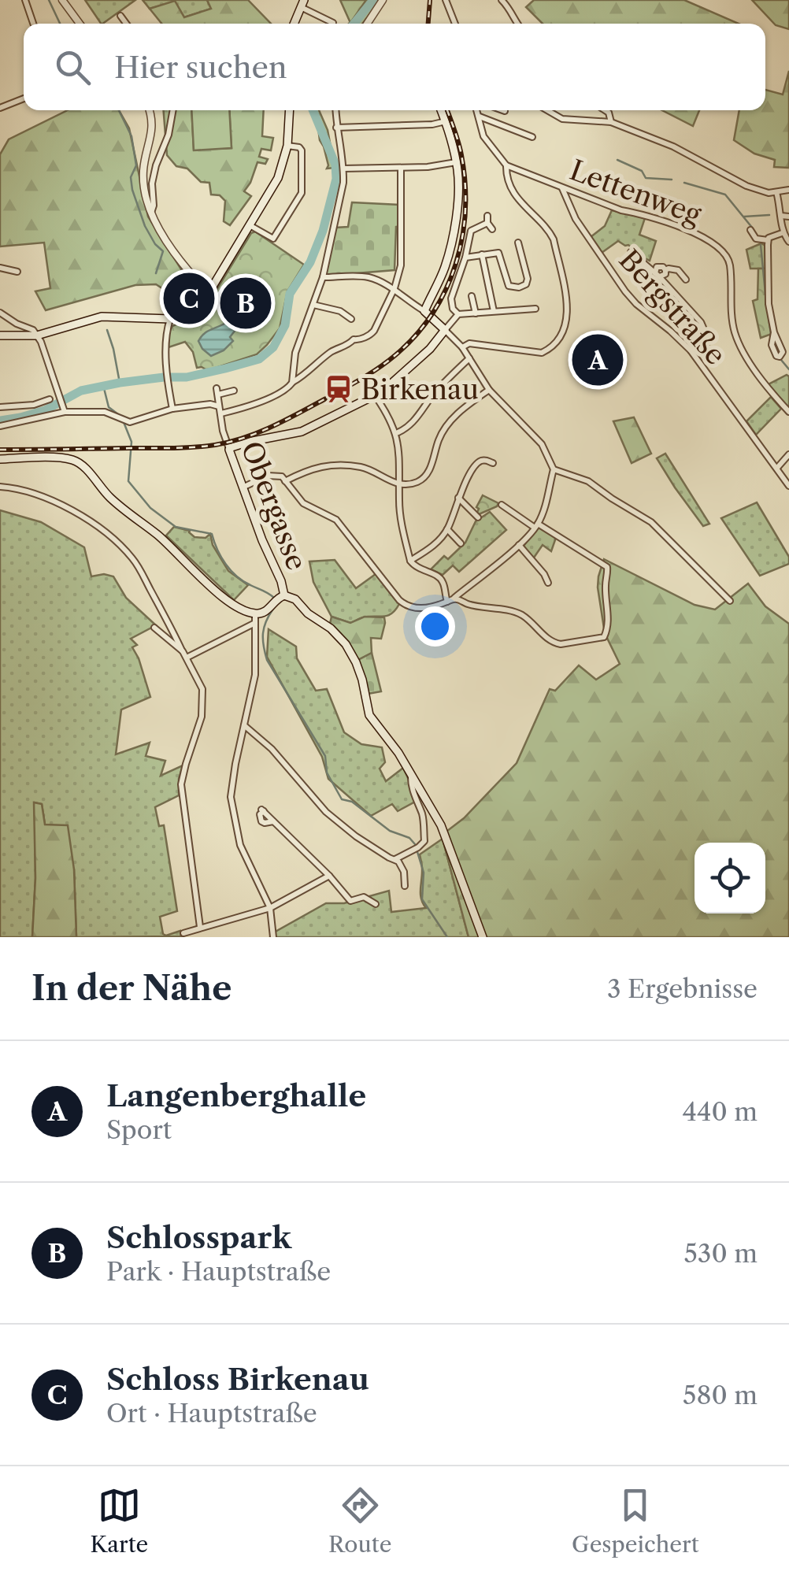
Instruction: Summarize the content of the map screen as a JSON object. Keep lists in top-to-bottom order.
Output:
{
  "streets": {
    "main road": ["Obergasse"],
    "street": ["Lettenweg", "Bergstraße"]
  },
  "crossings": [
    ["Lettenweg", "Bergstraße"]
  ],
  "places": {
    "station": ["Birkenau"]
  },
  "page": {
    "search": "Hier suchen",
    "pins": ["C", "B", "A"],
    "heading": ["In der Nähe", "3 Ergebnisse"],
    "list": [
      {
        "mark": "A",
        "name": "Langenberghalle",
        "note": "Sport",
        "value": "440 m"
      },
      {
        "mark": "B",
        "name": "Schlosspark",
        "note": "Park · Hauptstraße",
        "value": "530 m"
      },
      {
        "mark": "C",
        "name": "Schloss Birkenau",
        "note": "Ort · Hauptstraße",
        "value": "580 m"
      }
    ],
    "nav": ["Karte", "Route", "Gespeichert"]
  }
}
